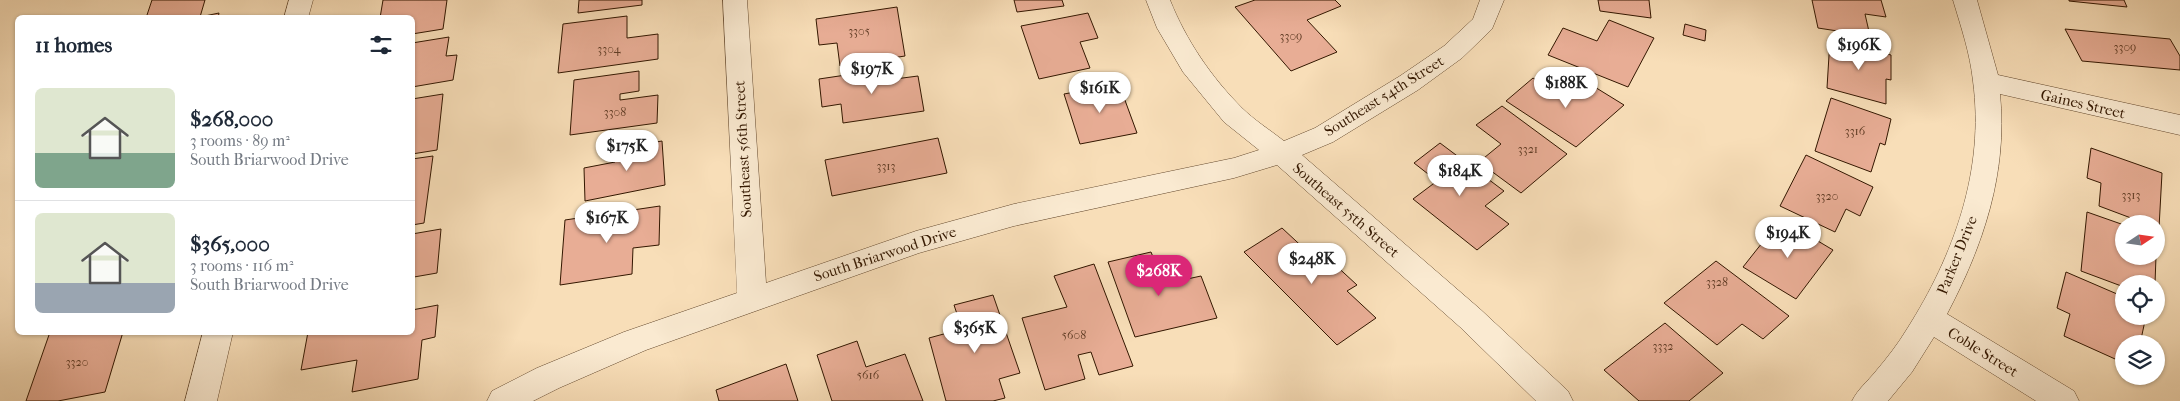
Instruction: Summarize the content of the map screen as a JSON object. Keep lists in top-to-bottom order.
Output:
{
  "streets": {
    "street": [
      "Southeast 54th Street",
      "Gaines Street",
      "Southeast 56th Street",
      "Southeast 55th Street",
      "South Briarwood Drive",
      "Parker Drive",
      "Coble Street"
    ]
  },
  "crossings": [
    ["Southeast 54th Street", "Southeast 55th Street"],
    ["Southeast 54th Street", "South Briarwood Drive"],
    ["Gaines Street", "Parker Drive"],
    ["Southeast 56th Street", "South Briarwood Drive"],
    ["Southeast 55th Street", "South Briarwood Drive"],
    ["Parker Drive", "Coble Street"]
  ],
  "house_numbers": [
    "3305",
    "3309",
    "3309",
    "3304",
    "3308",
    "3316",
    "3321",
    "3313",
    "3313",
    "3320",
    "3328",
    "5608",
    "3332",
    "3320",
    "5616"
  ],
  "north": "right",
  "page": {
    "heading": "11 homes",
    "price": [
      "$196K",
      "$197K",
      "$188K",
      "$161K",
      "$175K",
      "$184K",
      "$167K",
      "$194K",
      "$248K",
      "$268K",
      "$365K"
    ],
    "list": [
      {
        "name": "$268,000",
        "note": "3 rooms · 89 m² · South Briarwood Drive"
      },
      {
        "name": "$365,000",
        "note": "3 rooms · 116 m² · South Briarwood Drive"
      }
    ]
  }
}
